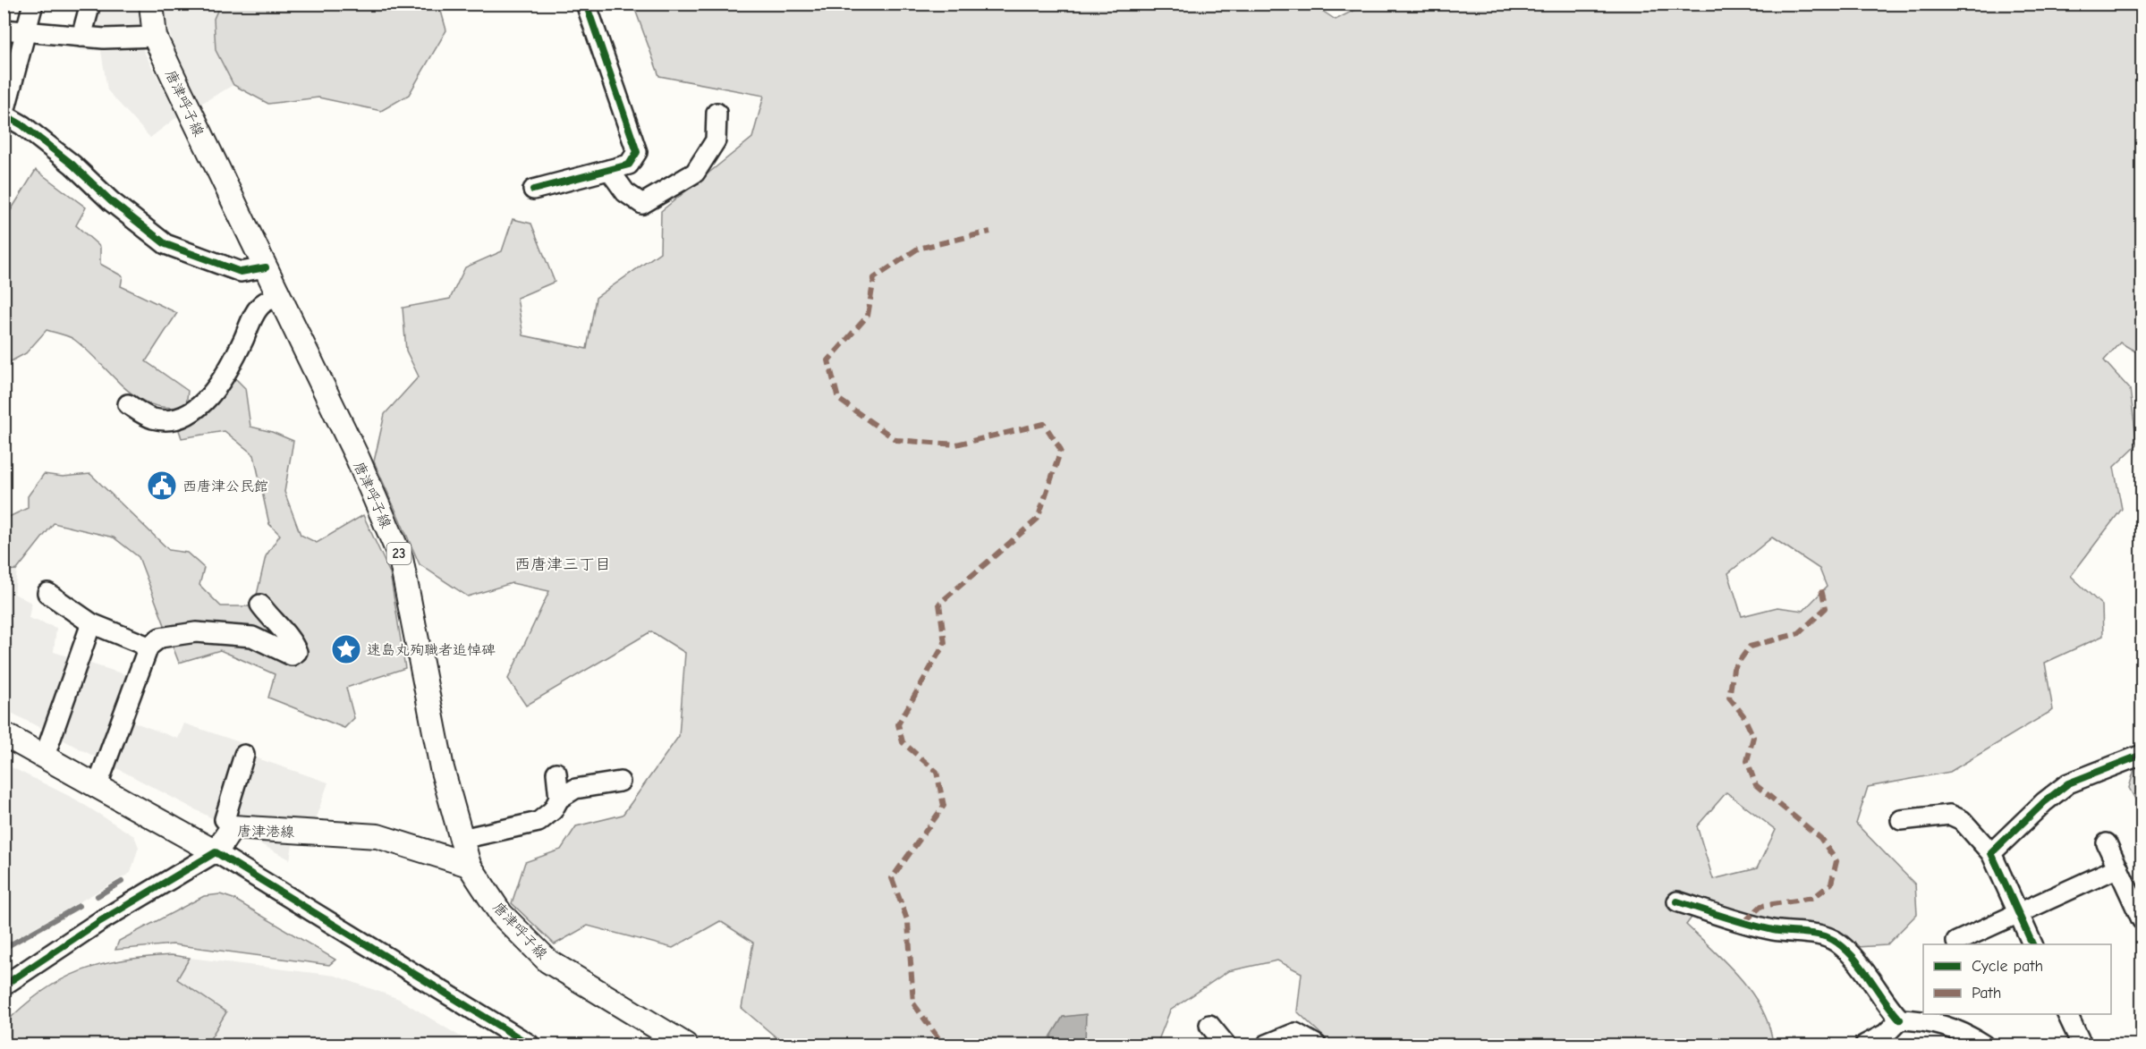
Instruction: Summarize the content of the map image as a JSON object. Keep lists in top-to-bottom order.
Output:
{
  "streets": {
    "main road": ["唐津呼子線", "23", "唐津港線"]
  },
  "crossings": [
    ["唐津呼子線", "唐津港線"]
  ],
  "districts": ["西唐津三丁目"],
  "places": {
    "public building": ["西唐津公民館"],
    "place": ["速島丸殉職者追悼碑"]
  },
  "legend": ["Cycle path", "Path"]
}
